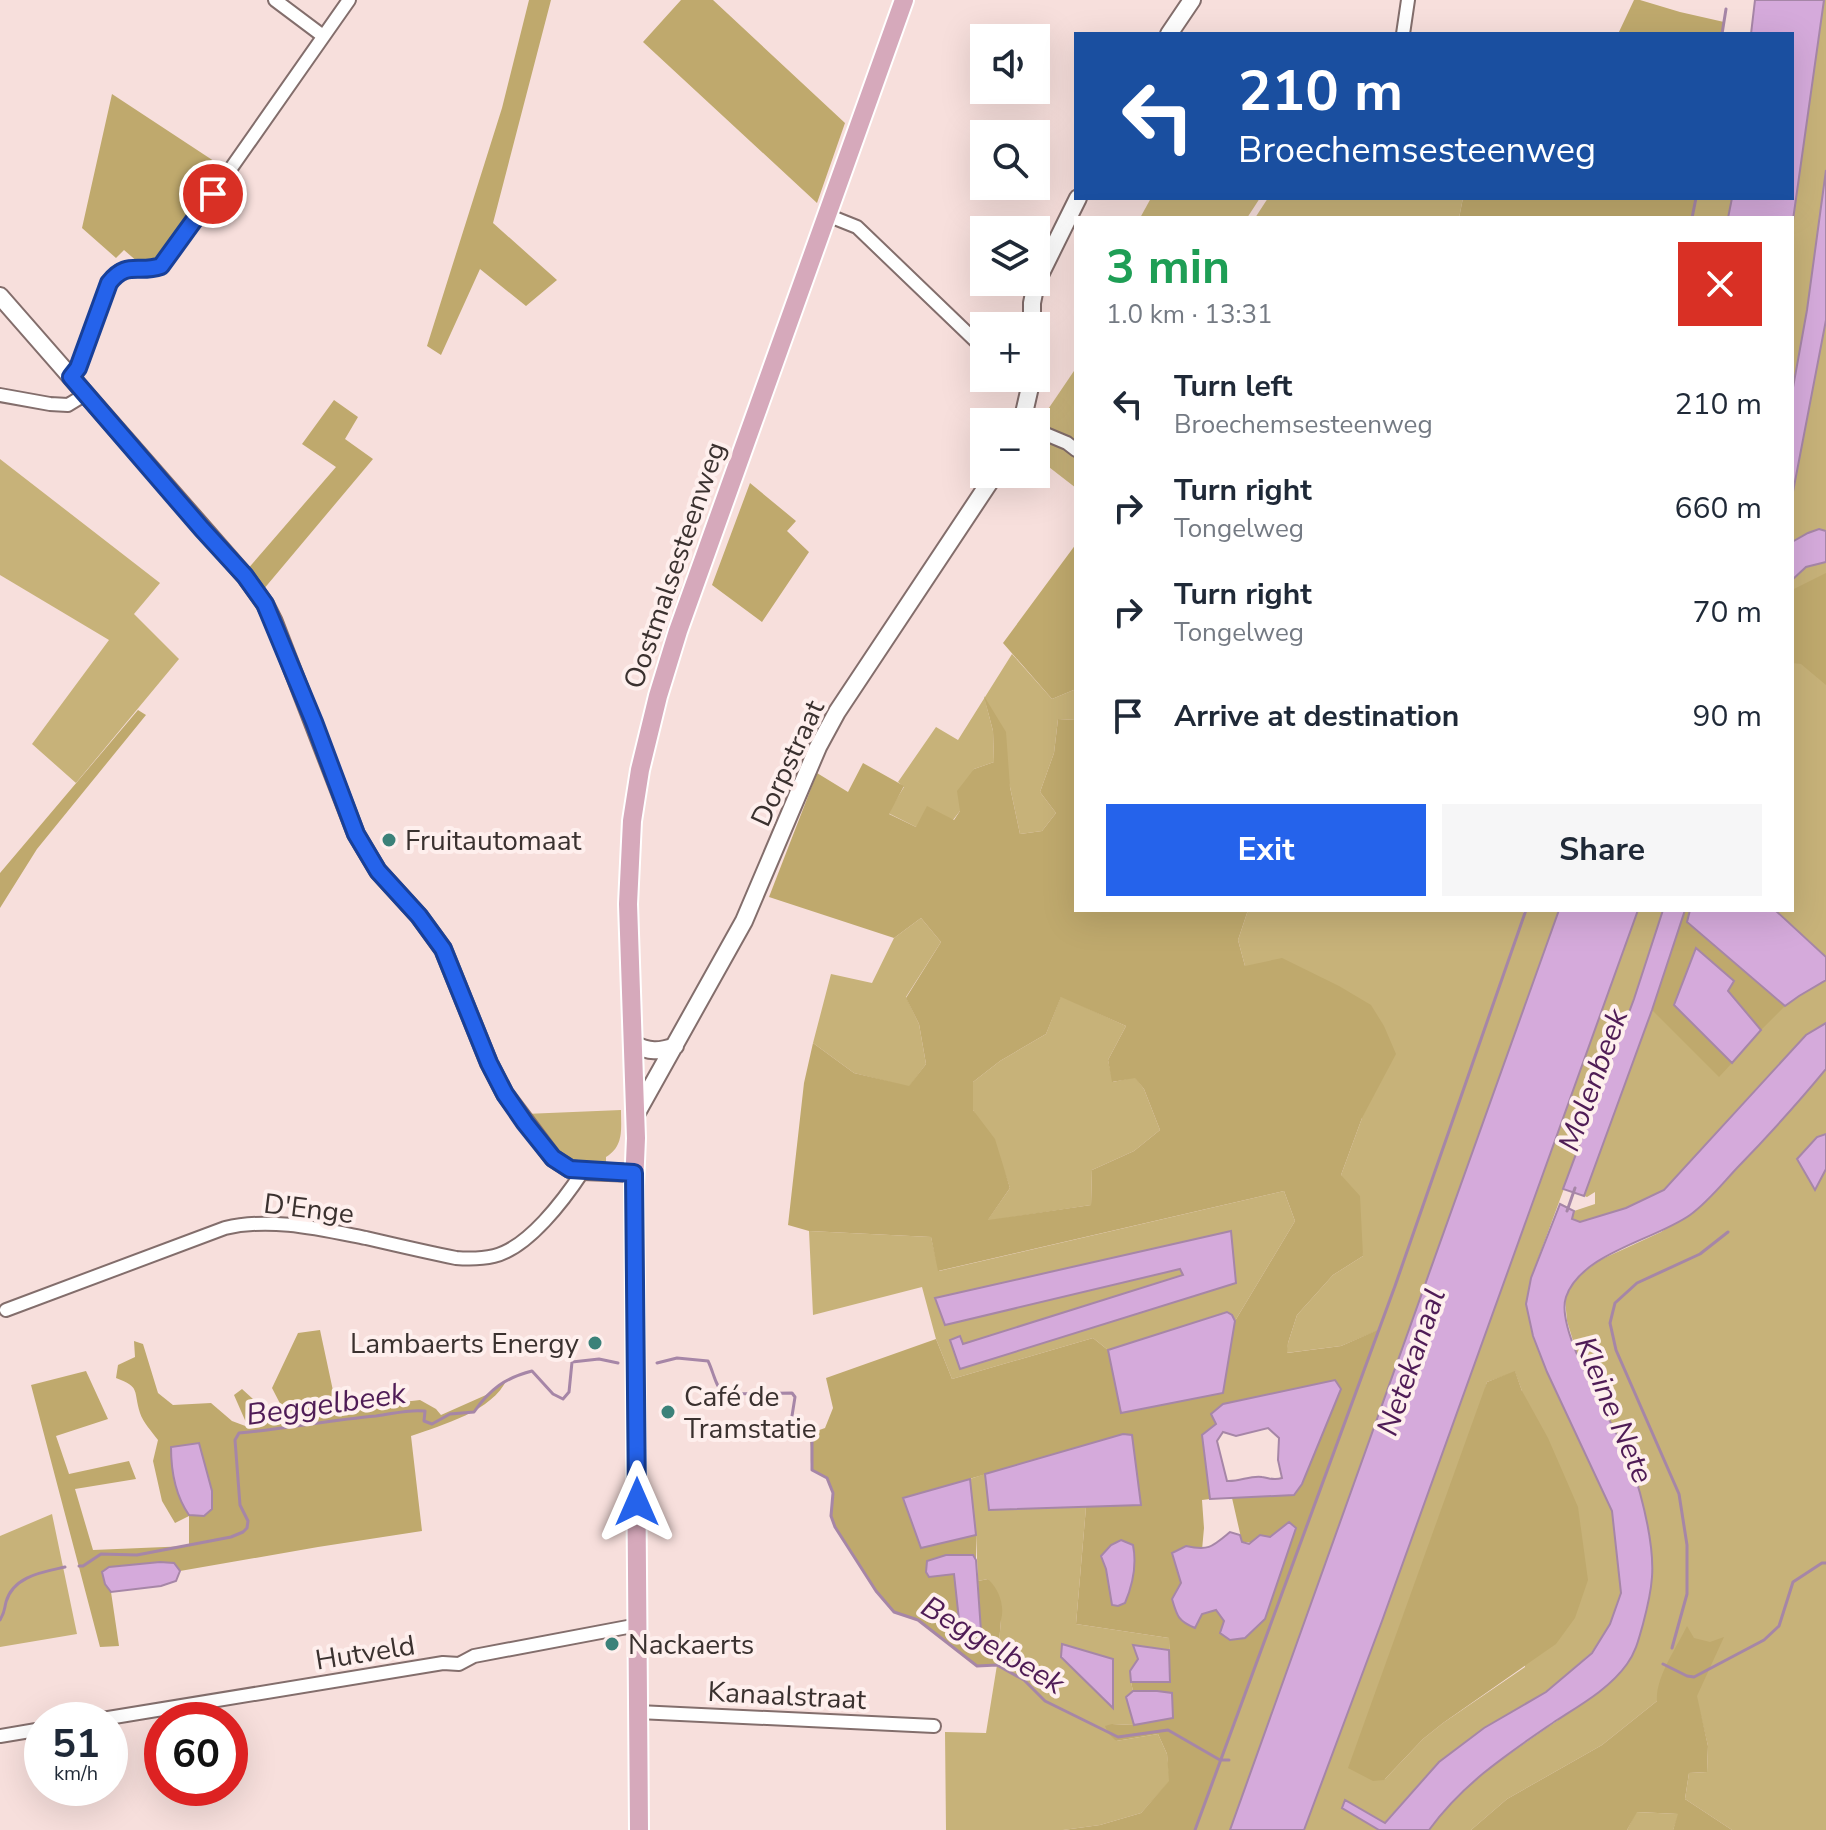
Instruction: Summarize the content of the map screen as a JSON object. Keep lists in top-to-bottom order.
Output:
{
  "streets": {
    "main road": ["Oostmalsesteenweg"],
    "street": [
      "Dorpstraat",
      "D'Enge",
      "Hutveld",
      "Kanaalstraat"
    ]
  },
  "crossings": [
    ["Oostmalsesteenweg", "Dorpstraat"],
    ["Oostmalsesteenweg", "Hutveld"],
    ["Oostmalsesteenweg", "Kanaalstraat"]
  ],
  "water": [
    "Molenbeek",
    "Netekanaal",
    "Beggelbeek",
    "Kleine Nete"
  ],
  "places": [
    "Fruitautomaat",
    "Lambaerts Energy",
    "Café de Tramstatie",
    "Nackaerts"
  ],
  "page": {
    "map_buttons": ["+", "−"],
    "turn": ["210 m", "Broechemsesteenweg"],
    "heading": ["3 min", "1.0 km · 13:31"],
    "list": [
      {
        "name": "Turn left",
        "note": "Broechemsesteenweg",
        "value": "210 m"
      },
      {
        "name": "Turn right",
        "note": "Tongelweg",
        "value": "660 m"
      },
      {
        "name": "Turn right",
        "note": "Tongelweg",
        "value": "70 m"
      },
      {
        "name": "Arrive at destination",
        "value": "90 m"
      }
    ],
    "buttons": ["Exit", "Share"],
    "speed": "51 km/h",
    "limit": "60"
  }
}
